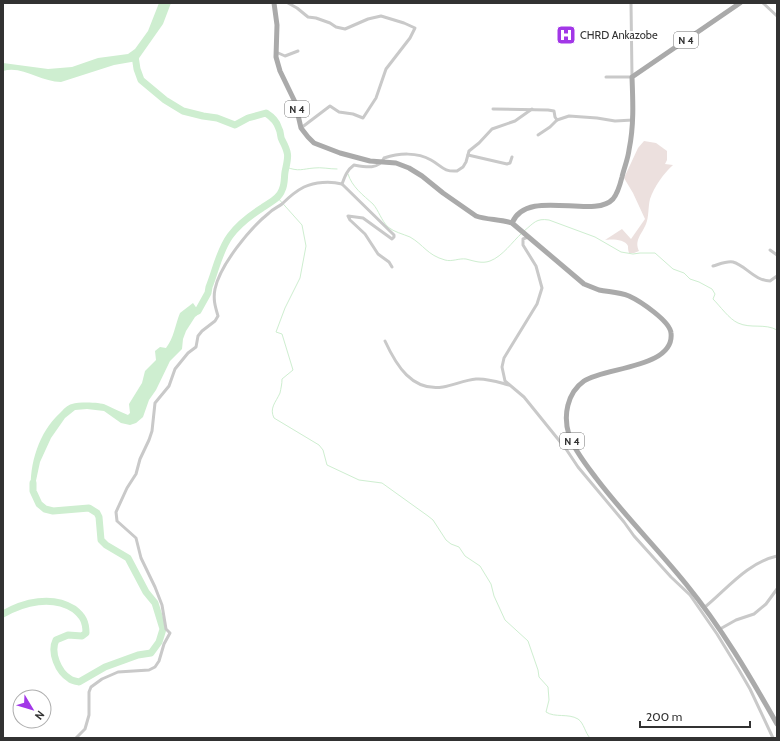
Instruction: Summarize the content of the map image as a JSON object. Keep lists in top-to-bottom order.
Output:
{
  "streets": {
    "main road": ["N 4"]
  },
  "places": {
    "hospital": ["CHRD Ankazobe"]
  },
  "scale_bar": "200 m",
  "north": "bottom right"
}
